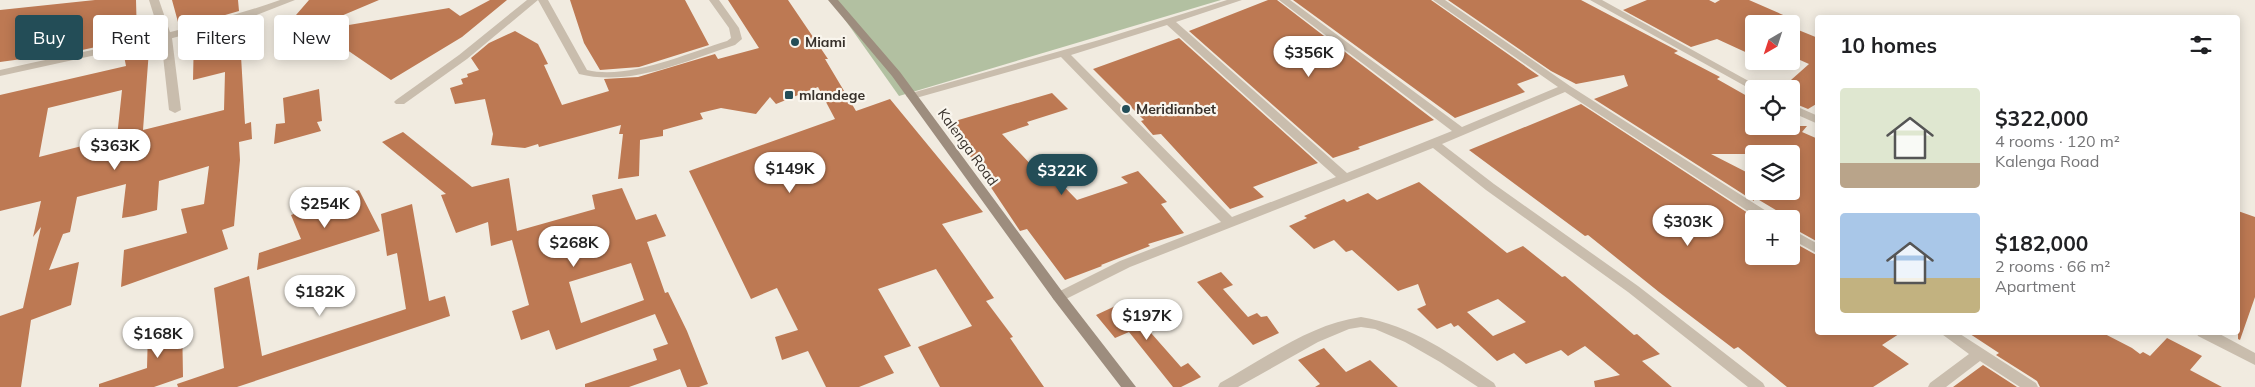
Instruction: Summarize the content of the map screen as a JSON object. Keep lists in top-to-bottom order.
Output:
{
  "streets": {
    "main road": ["Kalenga Road"]
  },
  "places": {
    "other": ["Miami", "Meridianbet"],
    "transit": ["mlandege"]
  },
  "north": "bottom left",
  "page": {
    "map_buttons": "+",
    "chip": [
      "Buy",
      "Rent",
      "Filters",
      "New"
    ],
    "heading": "10 homes",
    "price": [
      "$356K",
      "$363K",
      "$149K",
      "$322K",
      "$254K",
      "$303K",
      "$268K",
      "$182K",
      "$197K",
      "$168K"
    ],
    "list": [
      {
        "name": "$322,000",
        "note": "4 rooms · 120 m² · Kalenga Road"
      },
      {
        "name": "$182,000",
        "note": "2 rooms · 66 m² · Apartment"
      }
    ]
  }
}
